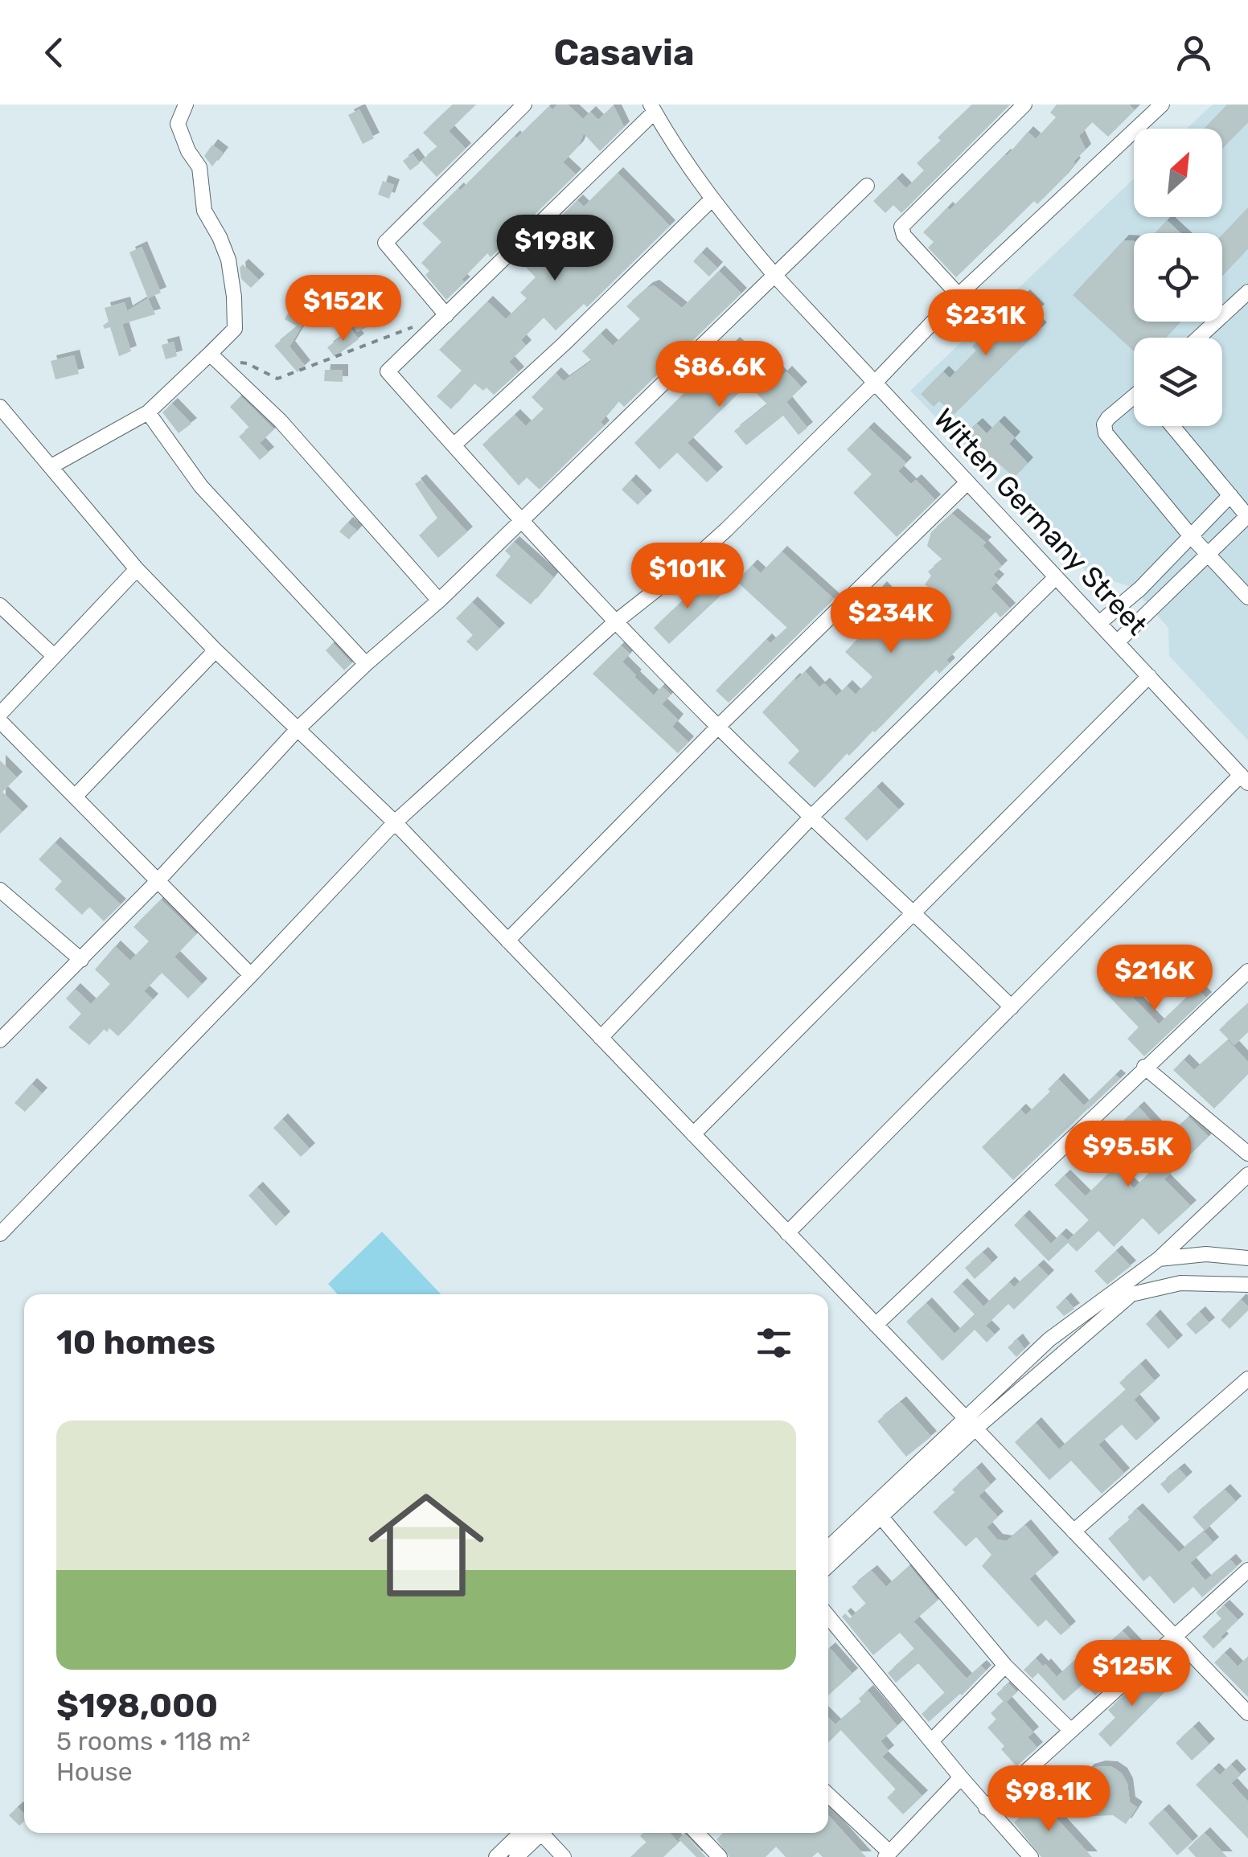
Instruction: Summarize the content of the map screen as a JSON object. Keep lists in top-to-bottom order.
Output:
{
  "streets": {
    "street": ["Witten Germany Street"]
  },
  "north": "top right",
  "page": {
    "header": "Casavia",
    "price": [
      "$198K",
      "$152K",
      "$231K",
      "$86.6K",
      "$101K",
      "$234K",
      "$216K",
      "$95.5K",
      "$125K",
      "$98.1K"
    ],
    "heading": "10 homes",
    "list": [
      {
        "name": "$198,000",
        "note": "5 rooms · 118 m² · House"
      }
    ]
  }
}
